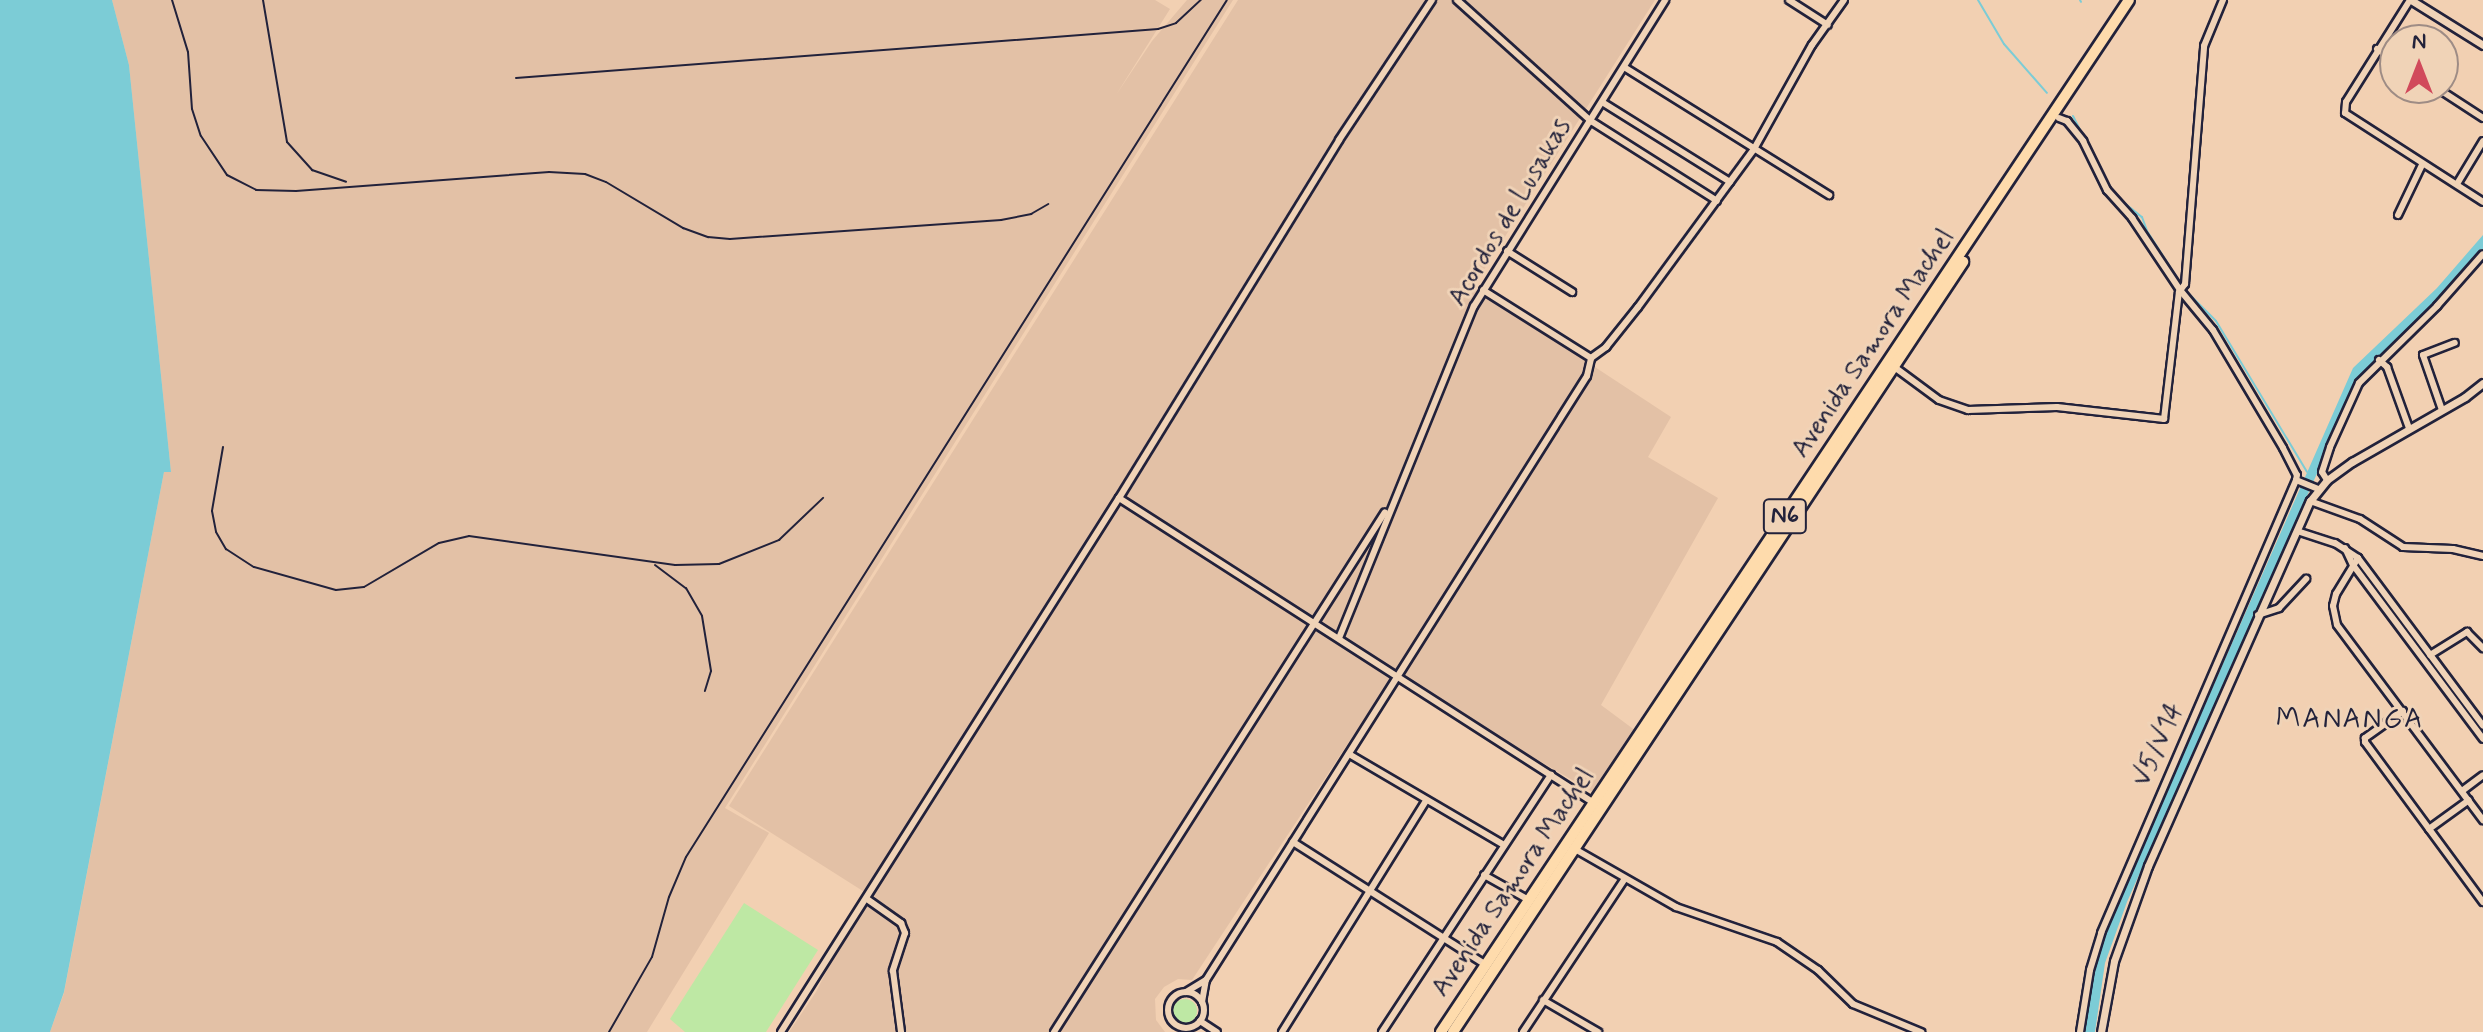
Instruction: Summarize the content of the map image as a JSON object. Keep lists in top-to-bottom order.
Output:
{
  "streets": {
    "highway": ["Avenida Samora Machel", "N6"],
    "street": ["Acordos de Lusakas", "V5/V14"]
  },
  "districts": ["MANANGA"],
  "north": "top"
}
